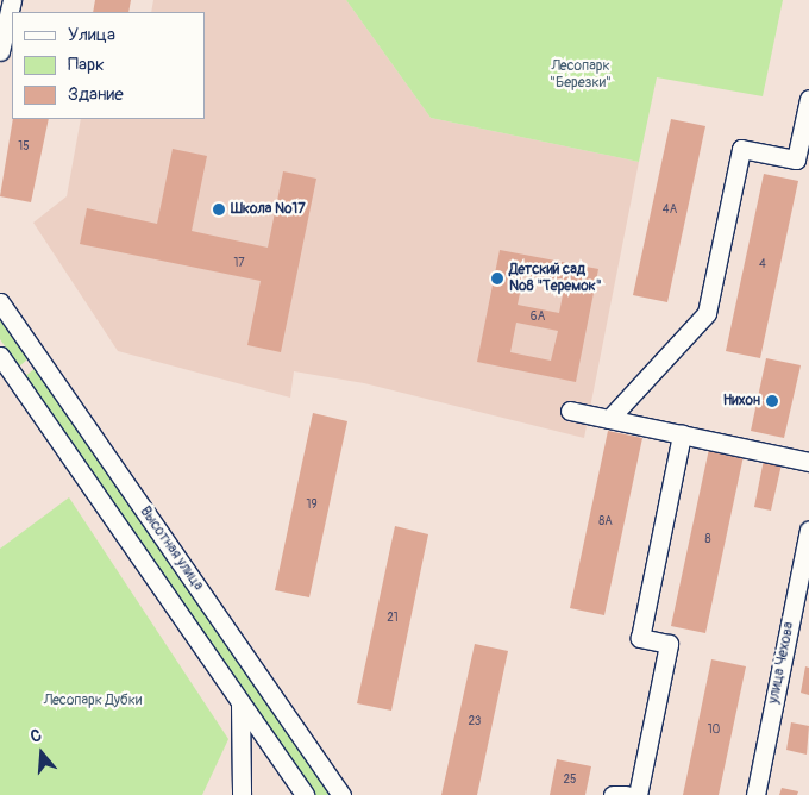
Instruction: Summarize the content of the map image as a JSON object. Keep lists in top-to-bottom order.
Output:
{
  "streets": {
    "street": ["Высотная улица", "улица Чехова"]
  },
  "parks": ["Лесопарк \"Березки\"", "Лесопарк Дубки"],
  "places": ["Школа №17", "Детский сад №8 \"Теремок\"", "Нихон"],
  "house_numbers": [
    "15",
    "4А",
    "17",
    "4",
    "6А",
    "19",
    "8А",
    "8",
    "21",
    "23",
    "10",
    "25"
  ],
  "legend": ["Улица", "Парк", "Здание"],
  "north": "top"
}
